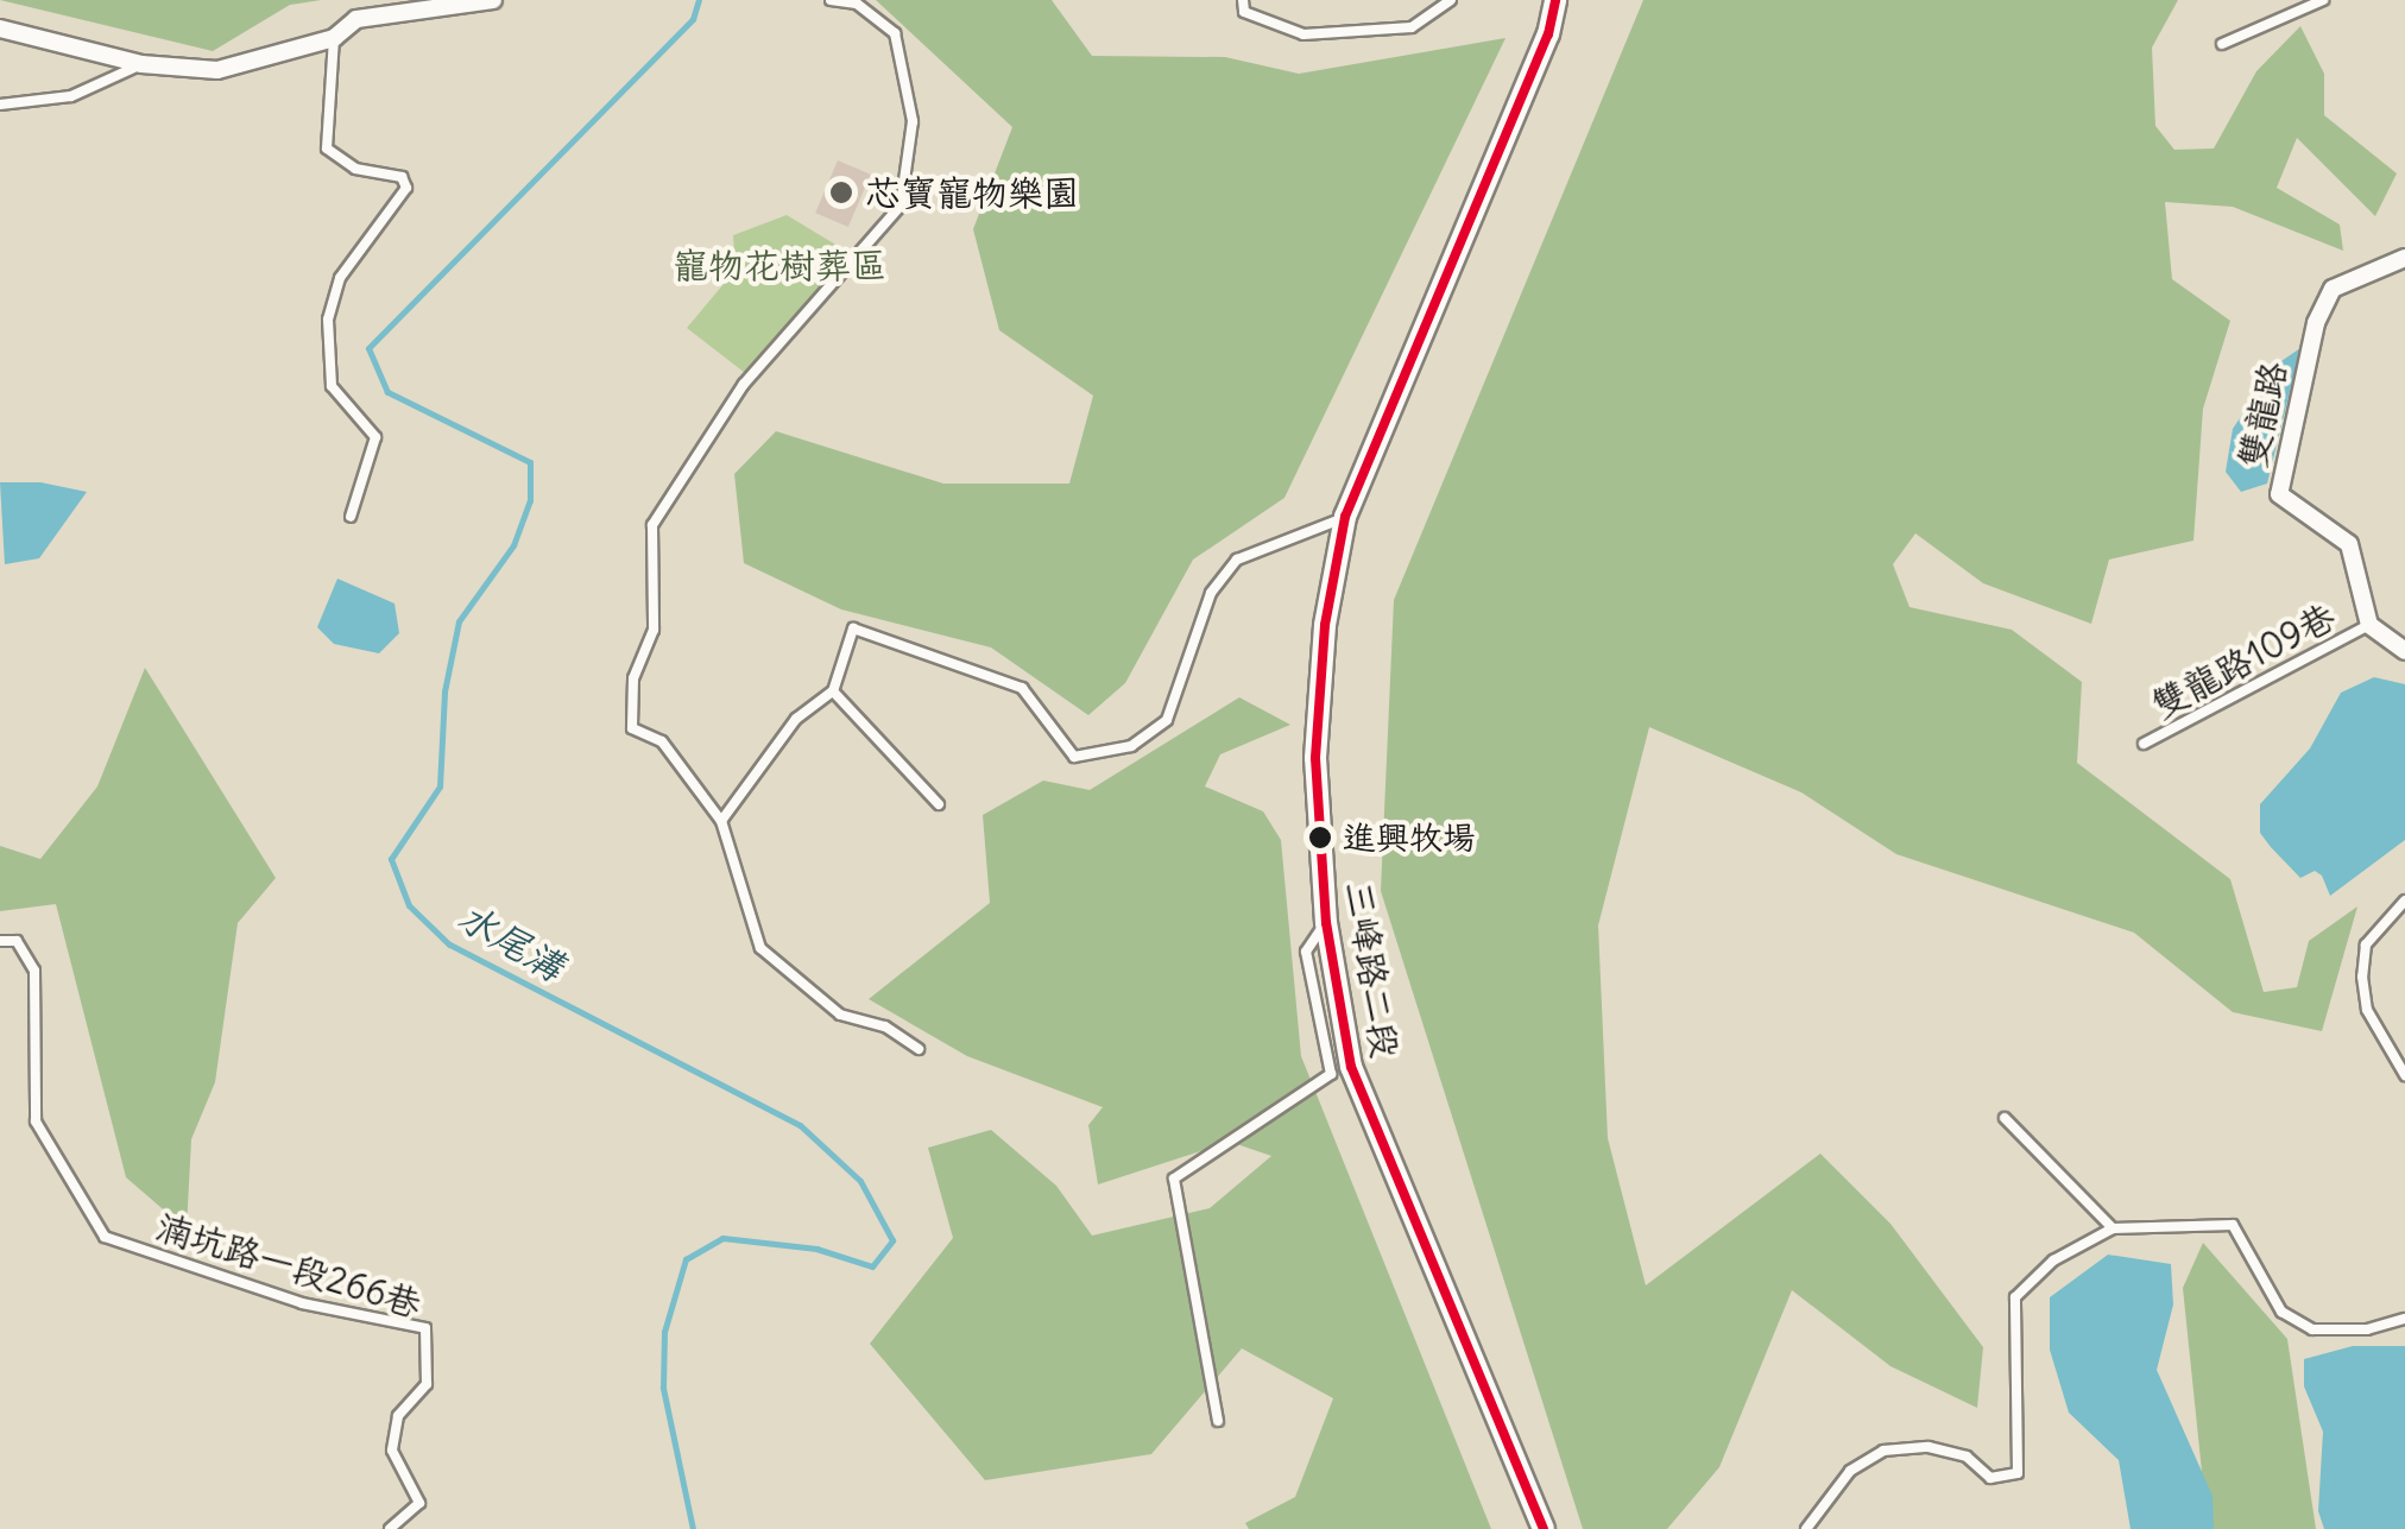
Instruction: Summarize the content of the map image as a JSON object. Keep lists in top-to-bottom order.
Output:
{
  "streets": {
    "street": ["雙龍路", "三峰路二段"],
    "lane": ["雙龍路109巷", "湳坑路一段266巷"]
  },
  "crossings": [
    ["雙龍路", "雙龍路109巷"]
  ],
  "water": ["水尾溝"],
  "parks": ["寵物花樹葬區"],
  "places": ["芯寶寵物樂園", "進興牧場"]
}
